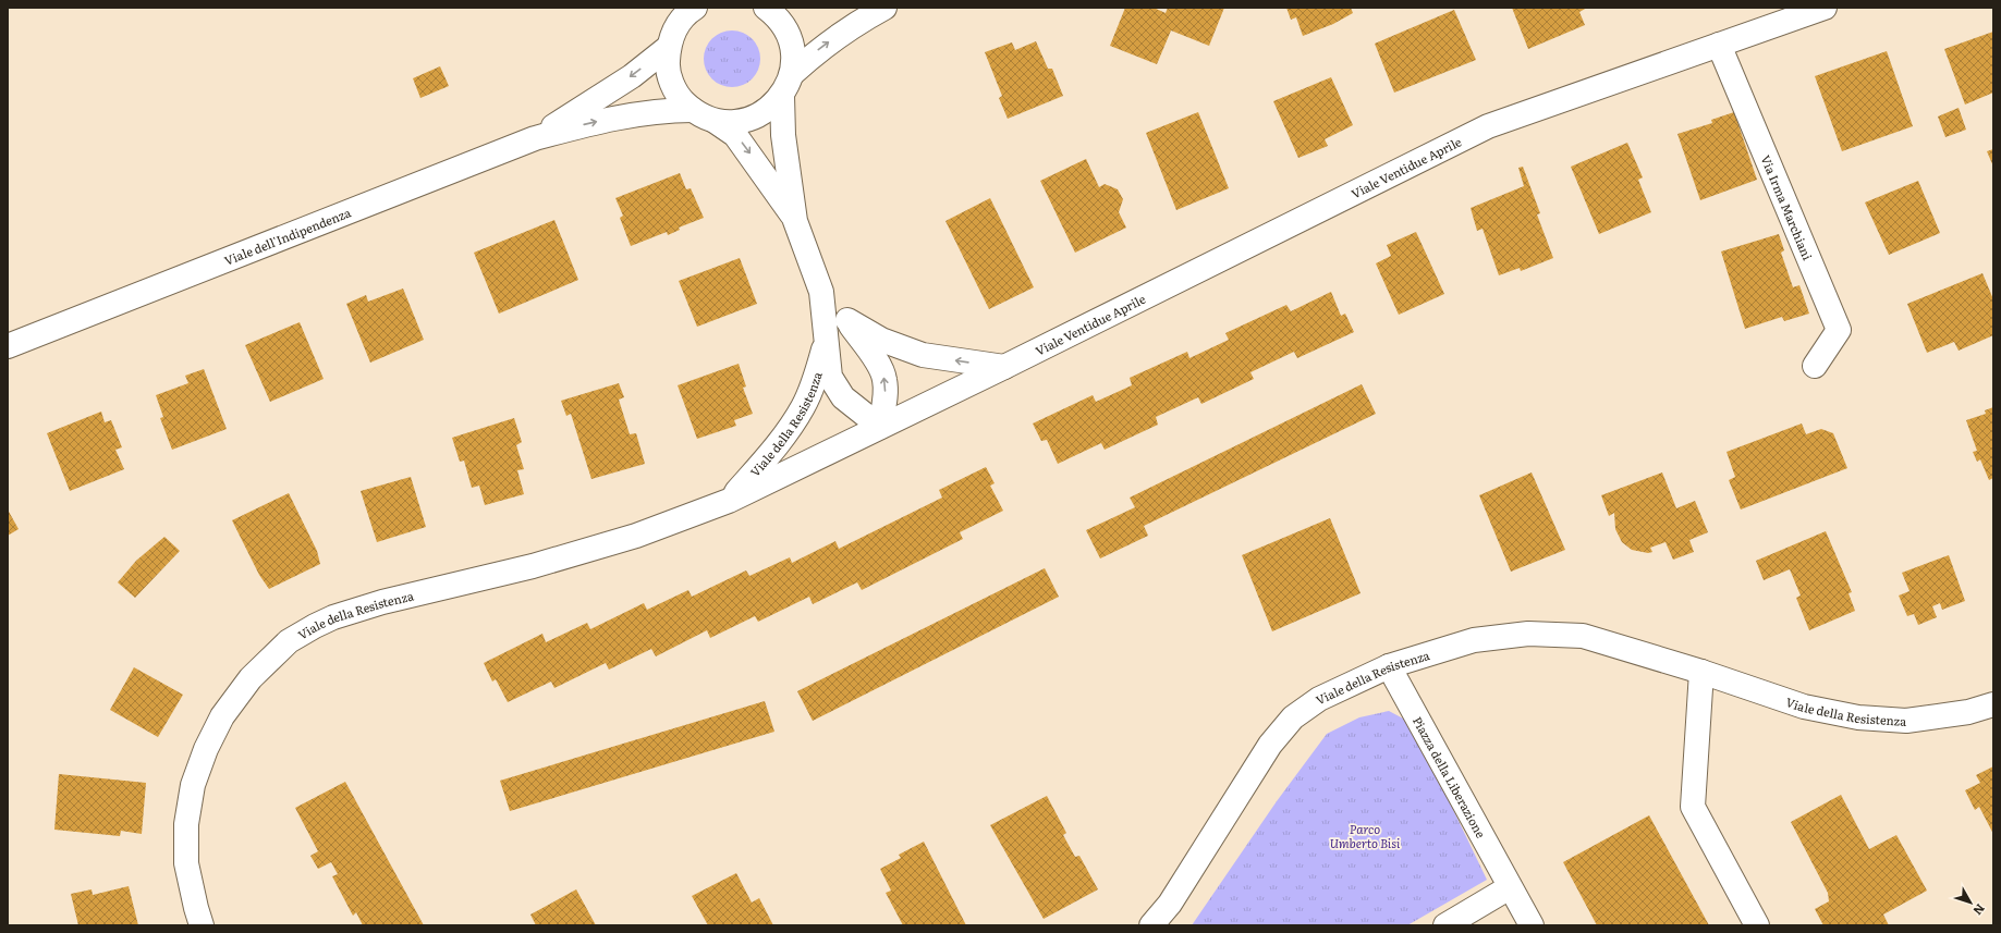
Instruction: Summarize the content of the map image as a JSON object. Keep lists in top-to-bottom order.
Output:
{
  "streets": {
    "street": [
      "Viale Ventidue Aprile",
      "Via Irma Marchiani",
      "Viale dell'Indipendenza",
      "Viale della Resistenza",
      "Piazza della Liberazione"
    ]
  },
  "crossings": [
    ["Viale Ventidue Aprile", "Via Irma Marchiani"],
    ["Viale Ventidue Aprile", "Viale della Resistenza"],
    ["Viale dell'Indipendenza", "Viale della Resistenza"],
    ["Viale della Resistenza", "Piazza della Liberazione"]
  ],
  "parks": ["Parco Umberto Bisi"],
  "north": "bottom right"
}
